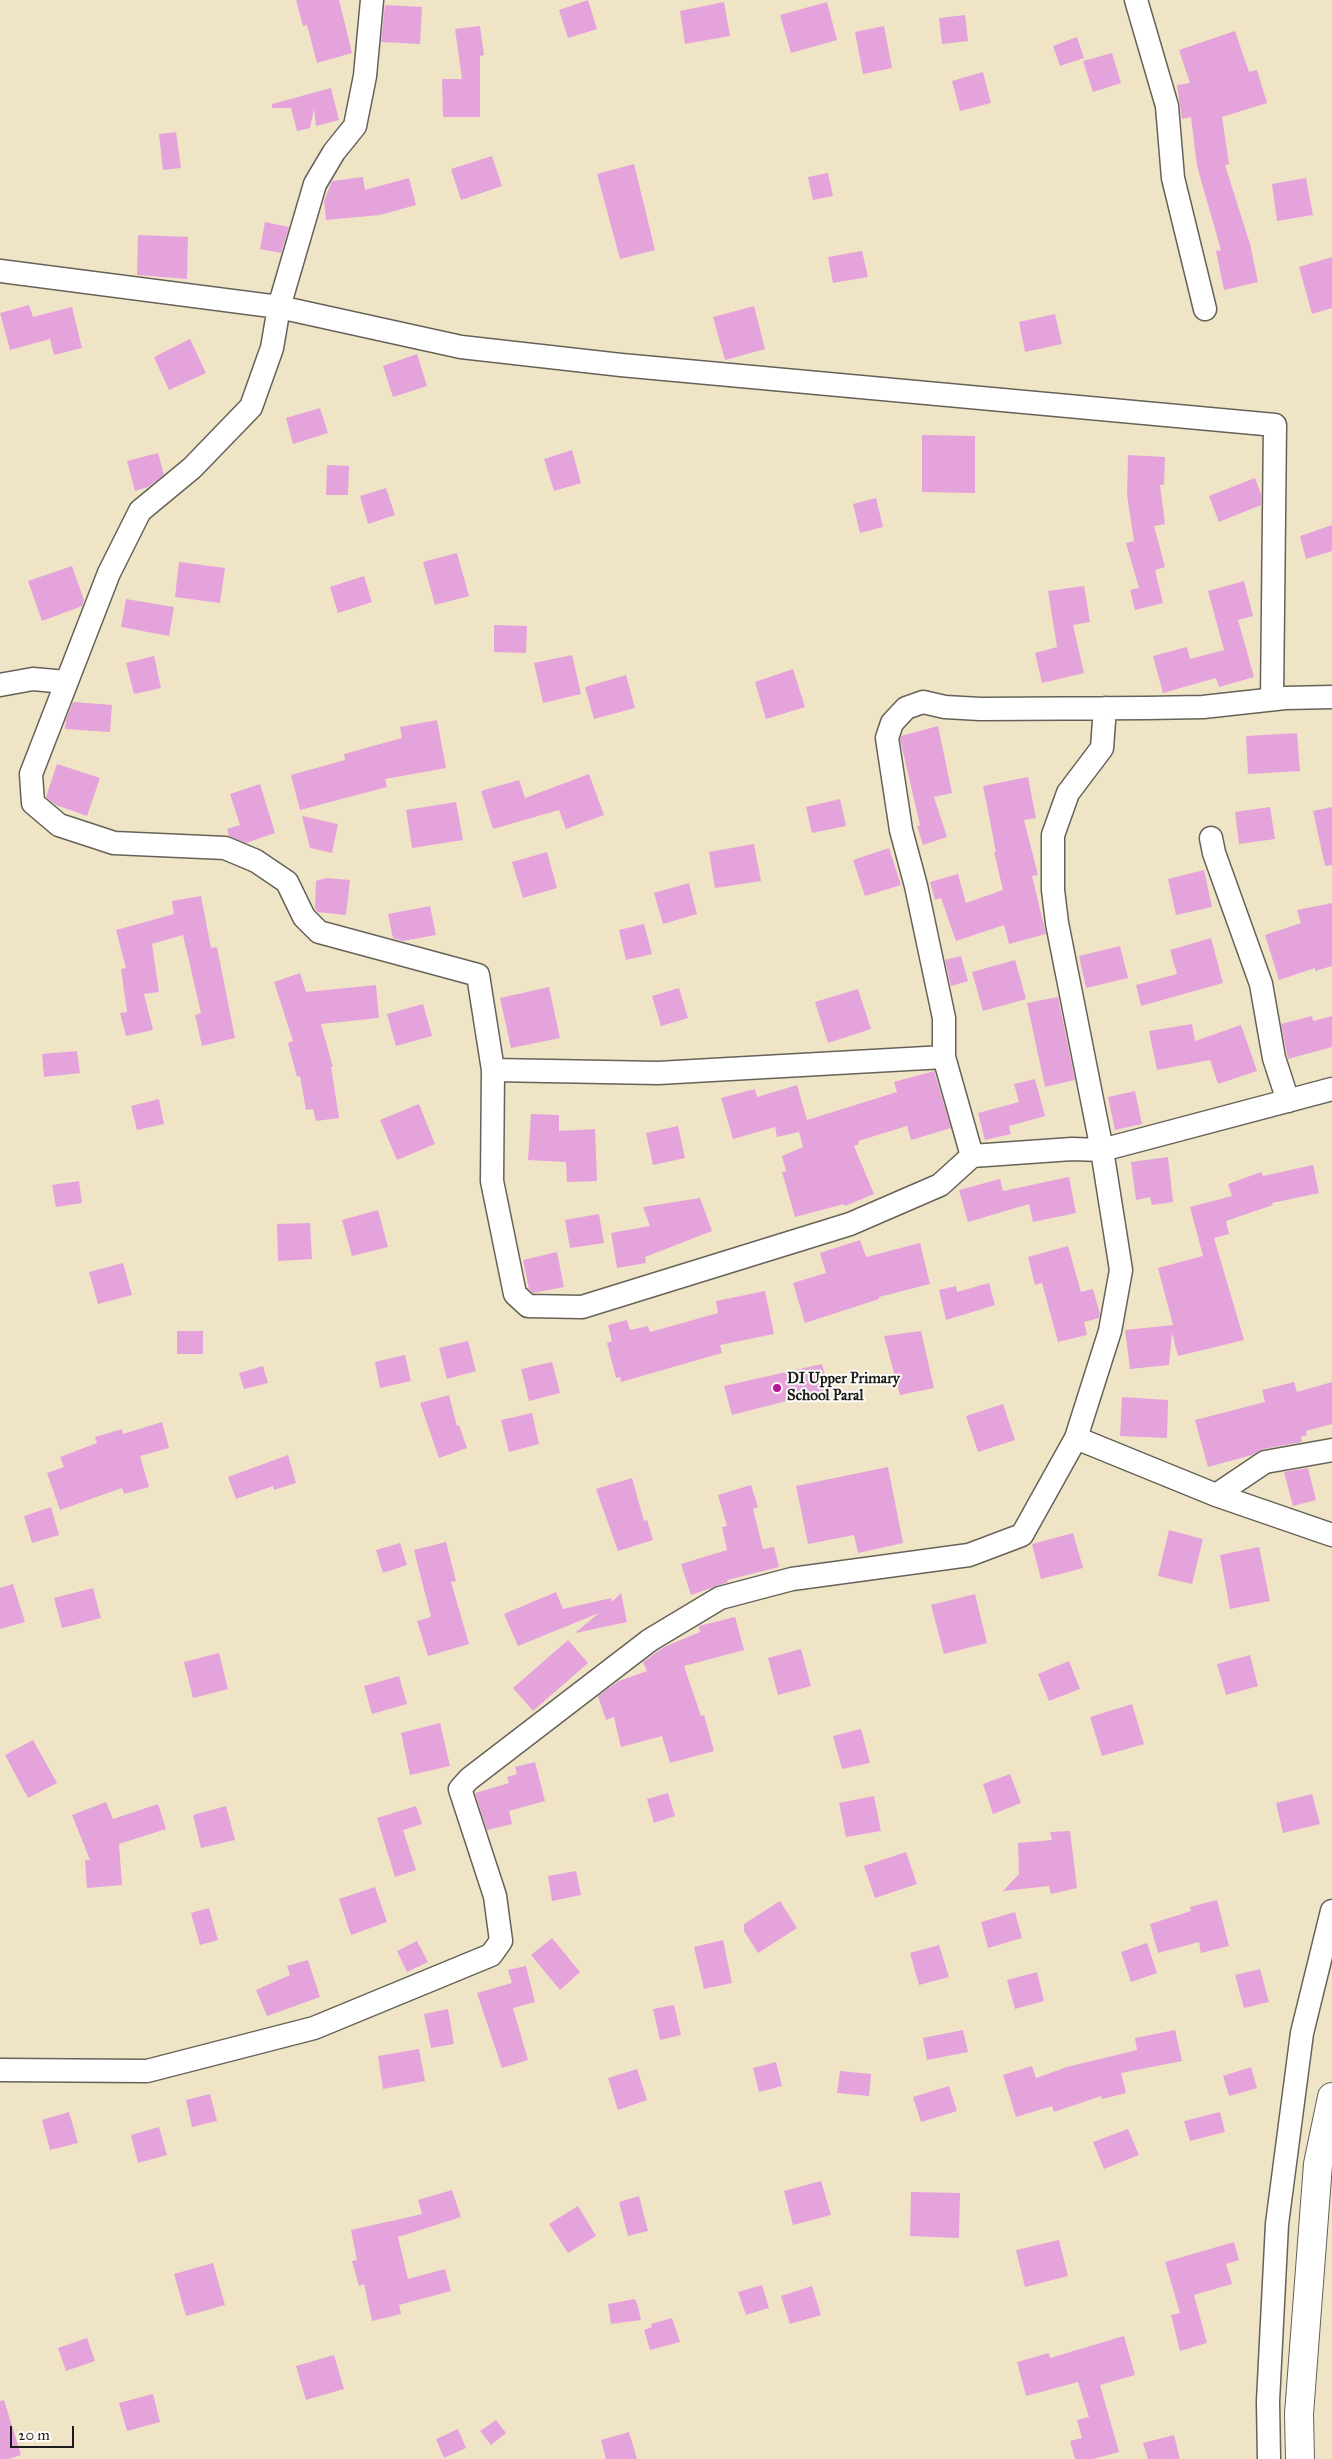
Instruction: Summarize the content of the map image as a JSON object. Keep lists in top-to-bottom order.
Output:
{
  "places": ["DI Upper Primary School Paral"],
  "scale_bar": "20 m"
}
